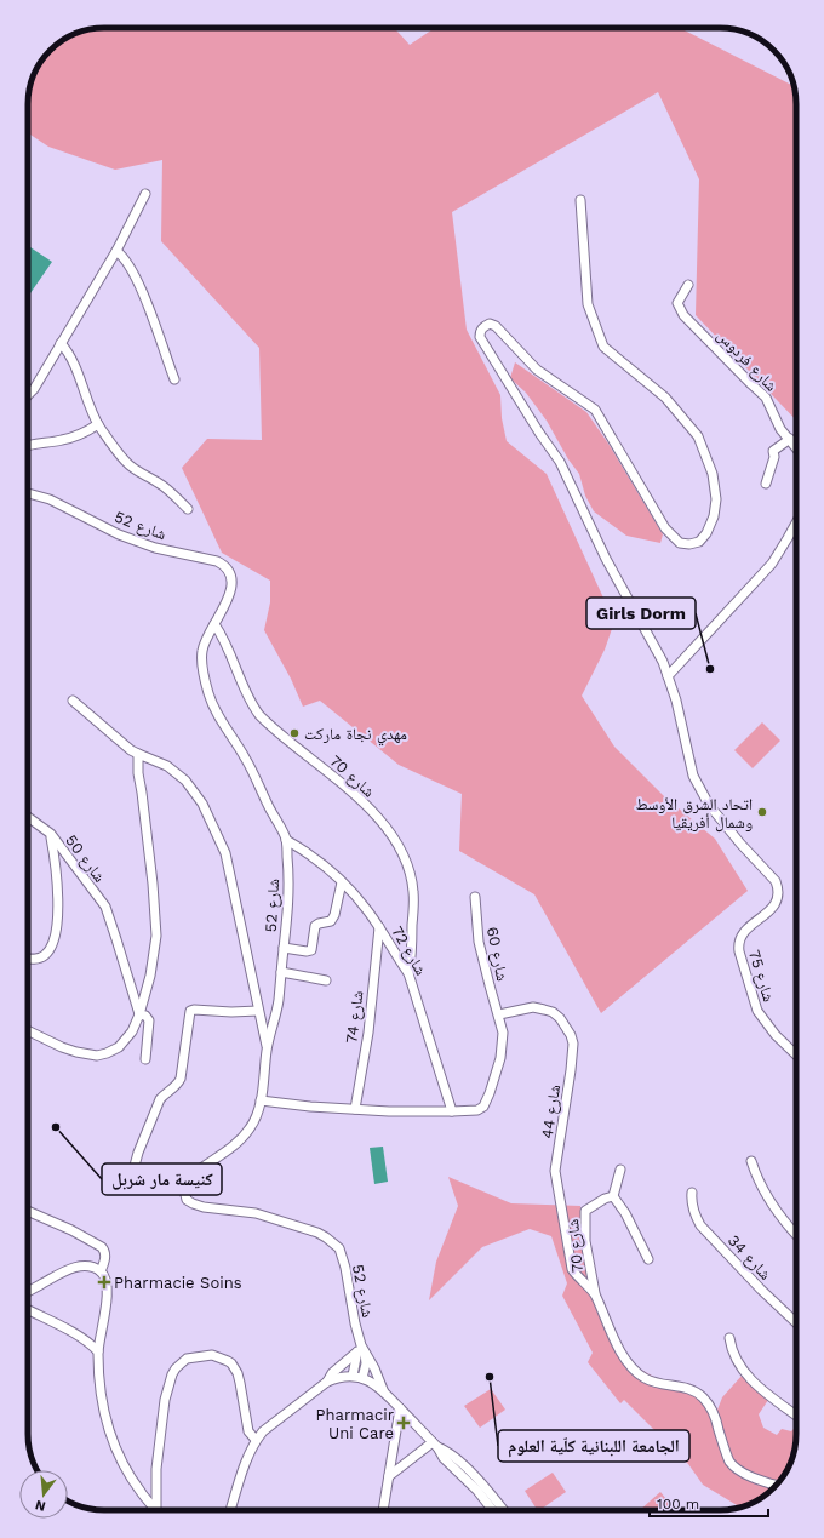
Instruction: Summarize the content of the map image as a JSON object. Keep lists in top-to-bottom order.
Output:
{
  "streets": {
    "street": [
      "شارع فردوس",
      "شارع 52",
      "شارع 70",
      "شارع 50",
      "شارع 72",
      "شارع 60",
      "شارع 75",
      "شارع 74",
      "شارع 44",
      "شارع 34"
    ]
  },
  "crossings": [
    ["شارع 52", "شارع 70"],
    ["شارع 52", "شارع 72"],
    ["شارع 70", "شارع 72"],
    ["شارع 70", "شارع 44"],
    ["شارع 72", "شارع 74"],
    ["شارع 60", "شارع 44"]
  ],
  "places": {
    "other": [
      "Girls Dorm",
      "مهدي نجاة ماركت",
      "اتحاد الشرق الأوسط وشمال أفريقيا",
      "كنيسة مار شربل",
      "الجامعة اللبنانية كلّية العلوم"
    ],
    "health": ["Pharmacie Soins", "Pharmacir Uni Care"]
  },
  "scale_bar": "100 m",
  "north": "bottom"
}
